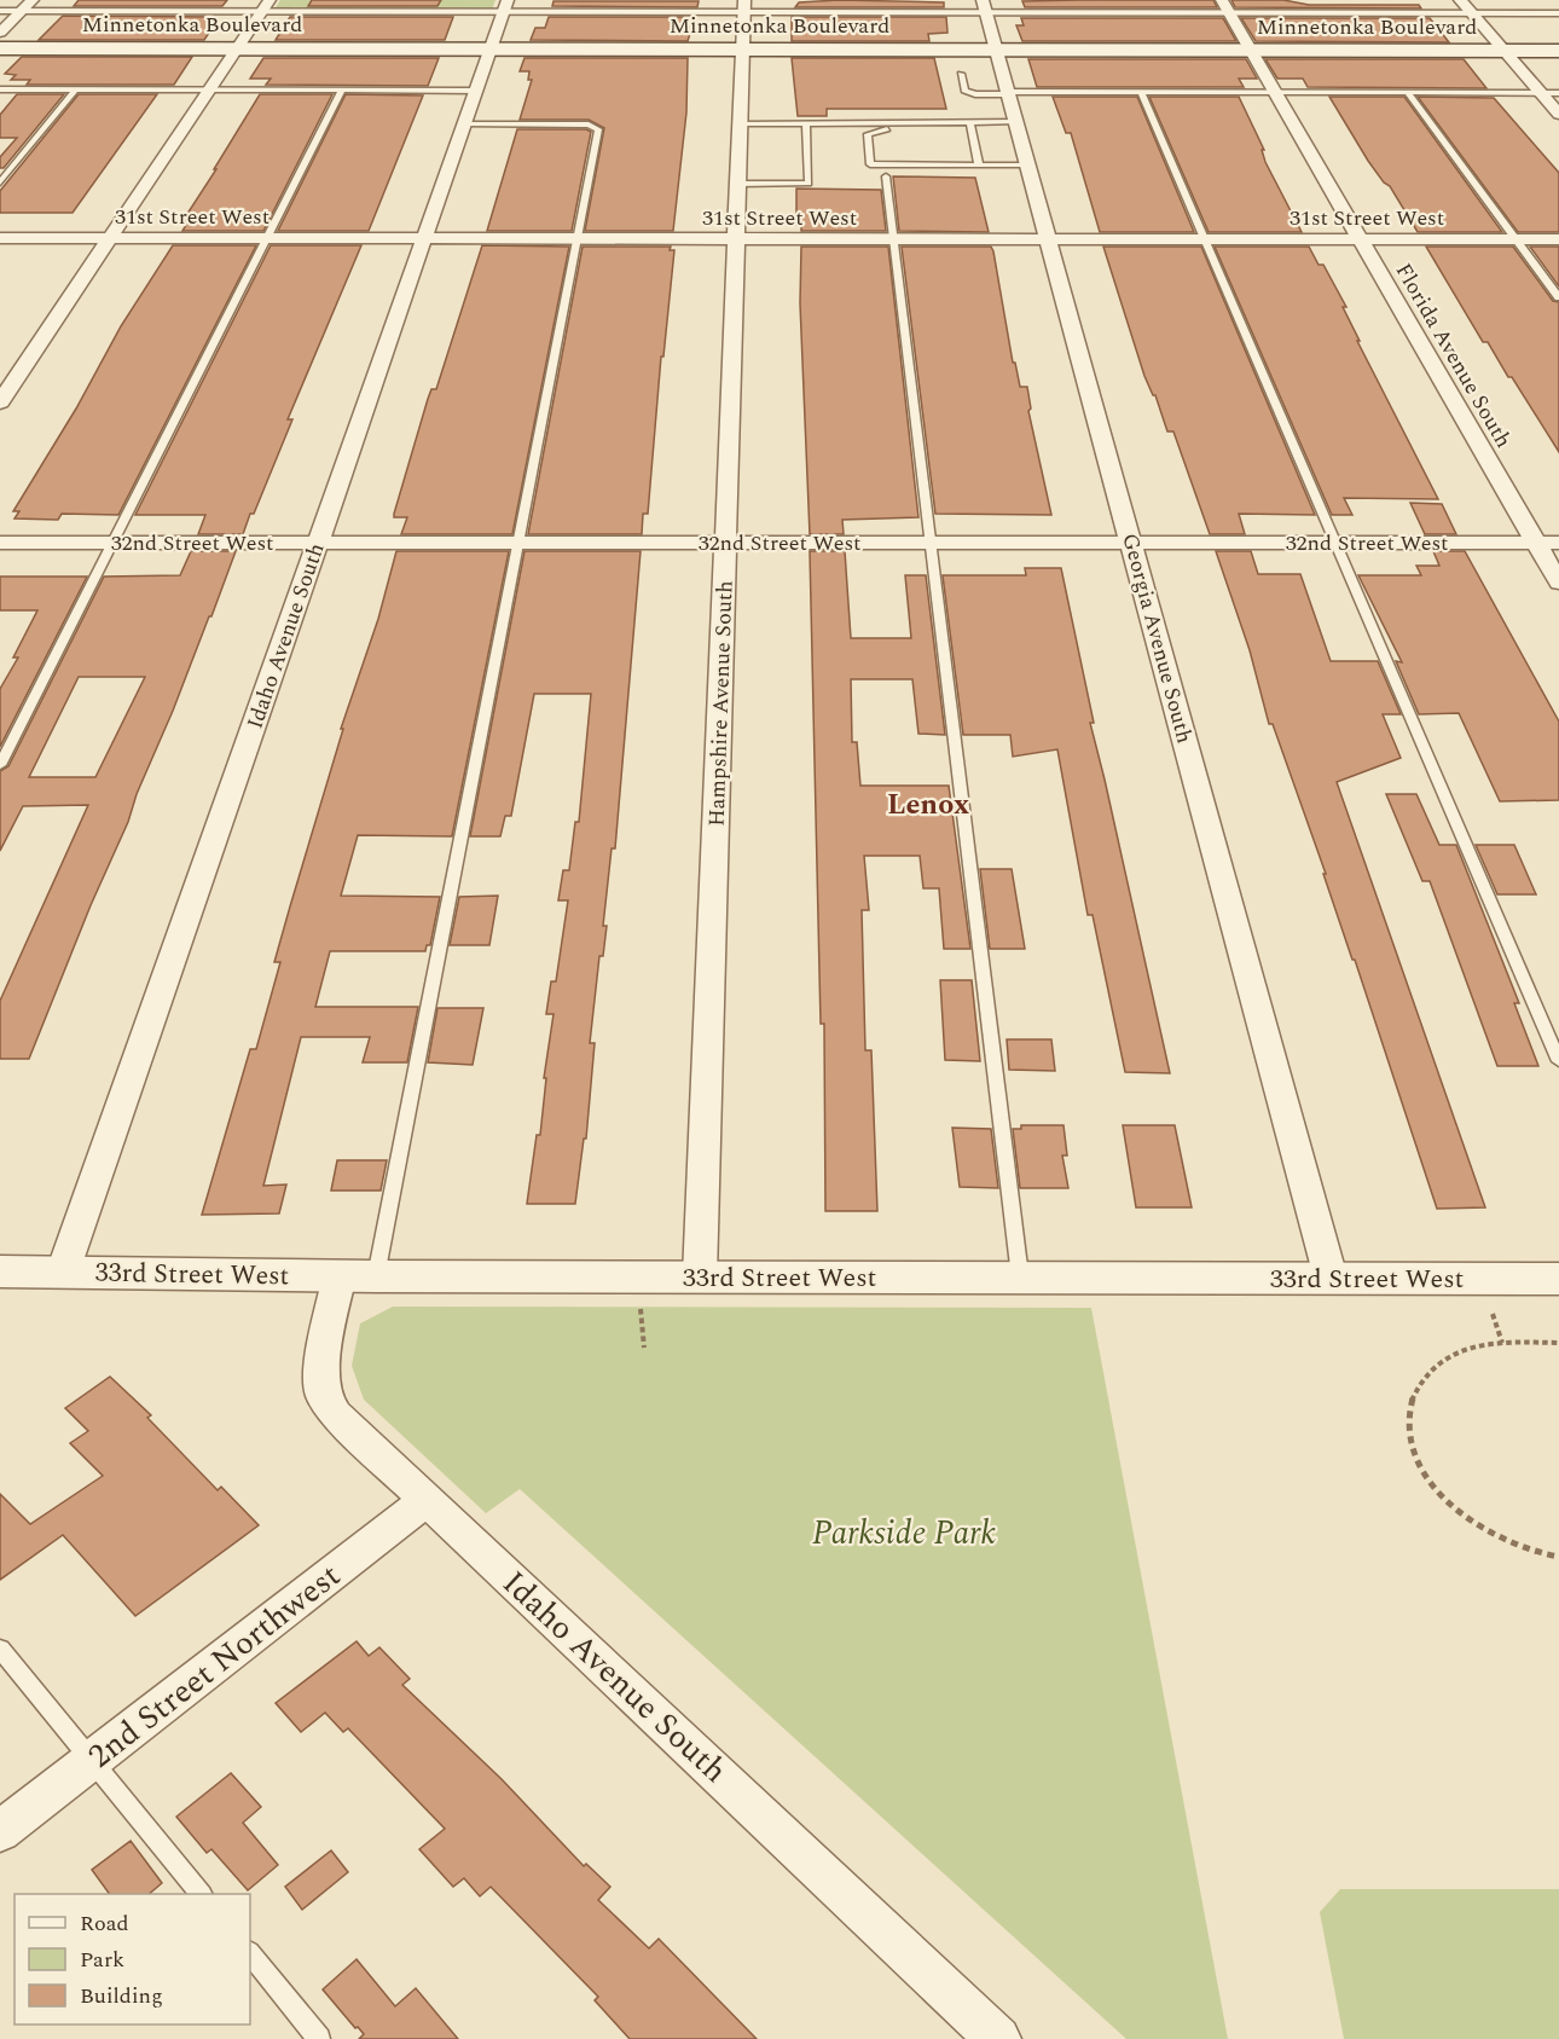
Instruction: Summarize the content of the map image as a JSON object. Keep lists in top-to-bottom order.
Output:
{
  "streets": {
    "main road": ["Minnetonka Boulevard"],
    "street": [
      "31st Street West",
      "Florida Avenue South",
      "32nd Street West",
      "Idaho Avenue South",
      "Georgia Avenue South",
      "Hampshire Avenue South",
      "33rd Street West",
      "2nd Street Northwest"
    ]
  },
  "crossings": [
    ["Minnetonka Boulevard", "Florida Avenue South"],
    ["Minnetonka Boulevard", "Idaho Avenue South"],
    ["Minnetonka Boulevard", "Georgia Avenue South"],
    ["Minnetonka Boulevard", "Hampshire Avenue South"],
    ["31st Street West", "Florida Avenue South"],
    ["31st Street West", "Idaho Avenue South"],
    ["31st Street West", "Georgia Avenue South"],
    ["31st Street West", "Hampshire Avenue South"],
    ["Florida Avenue South", "32nd Street West"],
    ["32nd Street West", "Idaho Avenue South"],
    ["32nd Street West", "Georgia Avenue South"],
    ["32nd Street West", "Hampshire Avenue South"],
    ["Idaho Avenue South", "33rd Street West"],
    ["Idaho Avenue South", "2nd Street Northwest"],
    ["Georgia Avenue South", "33rd Street West"],
    ["Hampshire Avenue South", "33rd Street West"]
  ],
  "districts": ["Lenox"],
  "parks": ["Parkside Park"],
  "legend": ["Road", "Park", "Building"]
}
